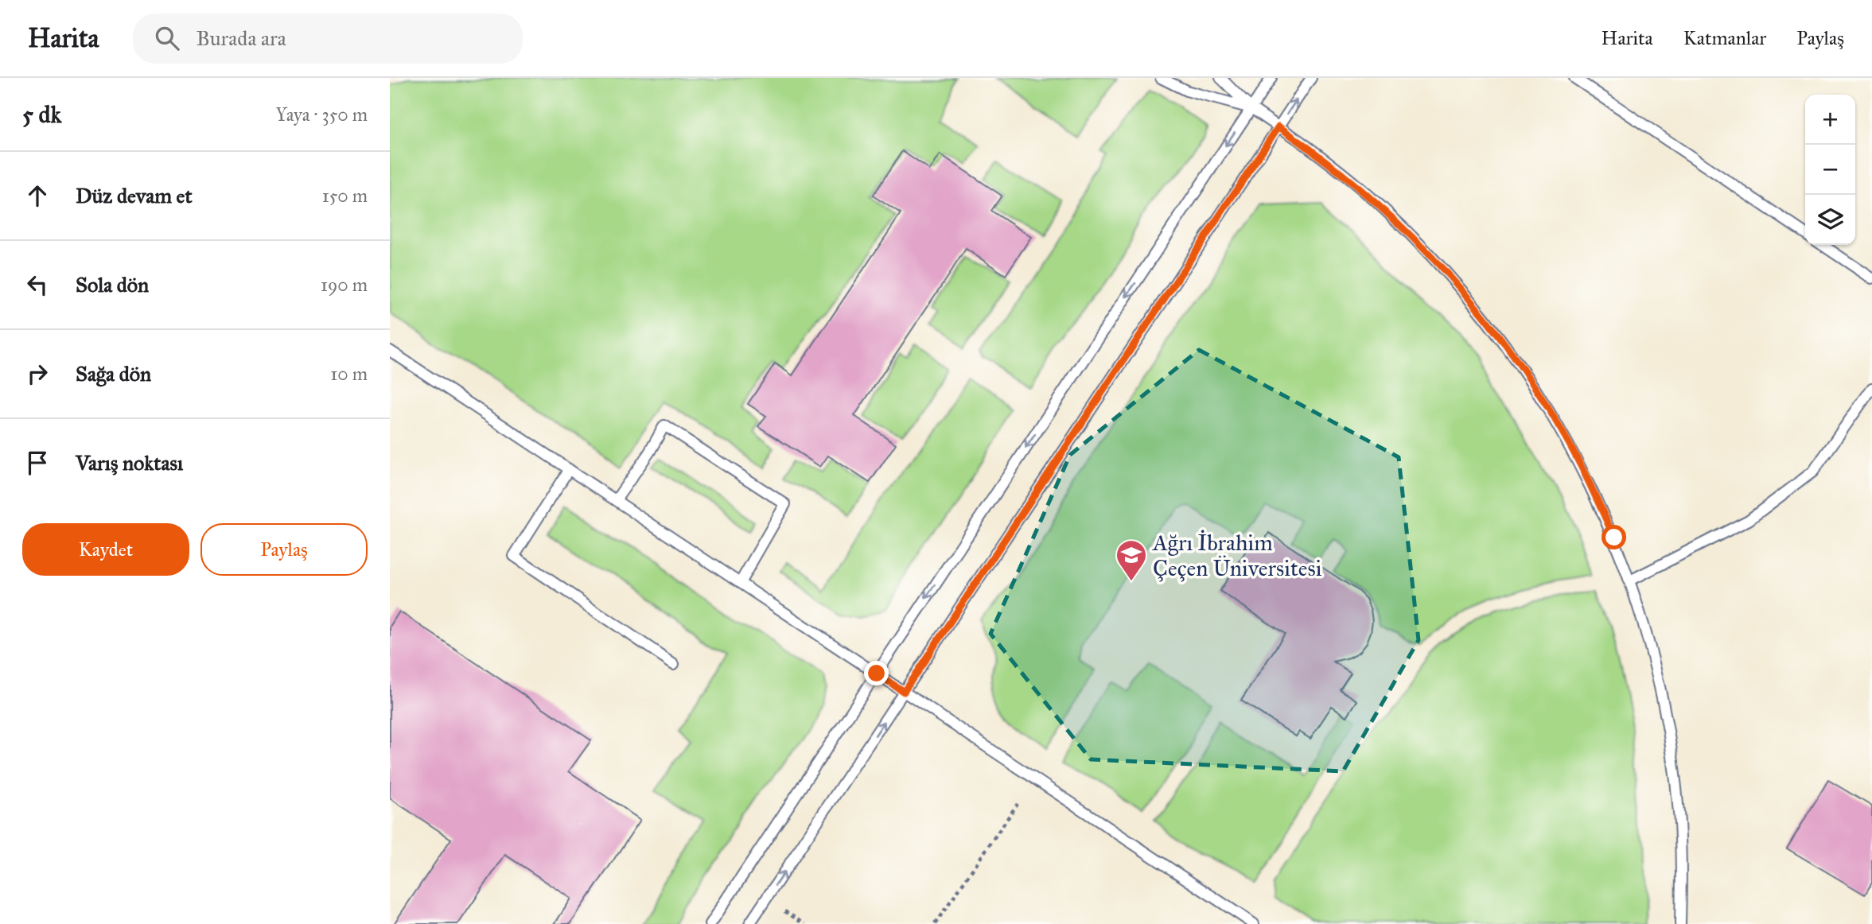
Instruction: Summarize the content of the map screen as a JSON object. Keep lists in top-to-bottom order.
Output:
{
  "places": {
    "school or university": ["Ağrı İbrahim Çeçen Üniversitesi"]
  },
  "page": {
    "header": "Harita",
    "search": "Burada ara",
    "nav": ["Harita", "Katmanlar", "Paylaş"],
    "heading": ["5 dk", "Yaya · 350 m"],
    "map_buttons": ["+", "−"],
    "list": [
      ["Düz devam et", "150 m"],
      ["Sola dön", "190 m"],
      ["Sağa dön", "10 m"],
      "Varış noktası"
    ],
    "buttons": ["Kaydet", "Paylaş"]
  }
}
